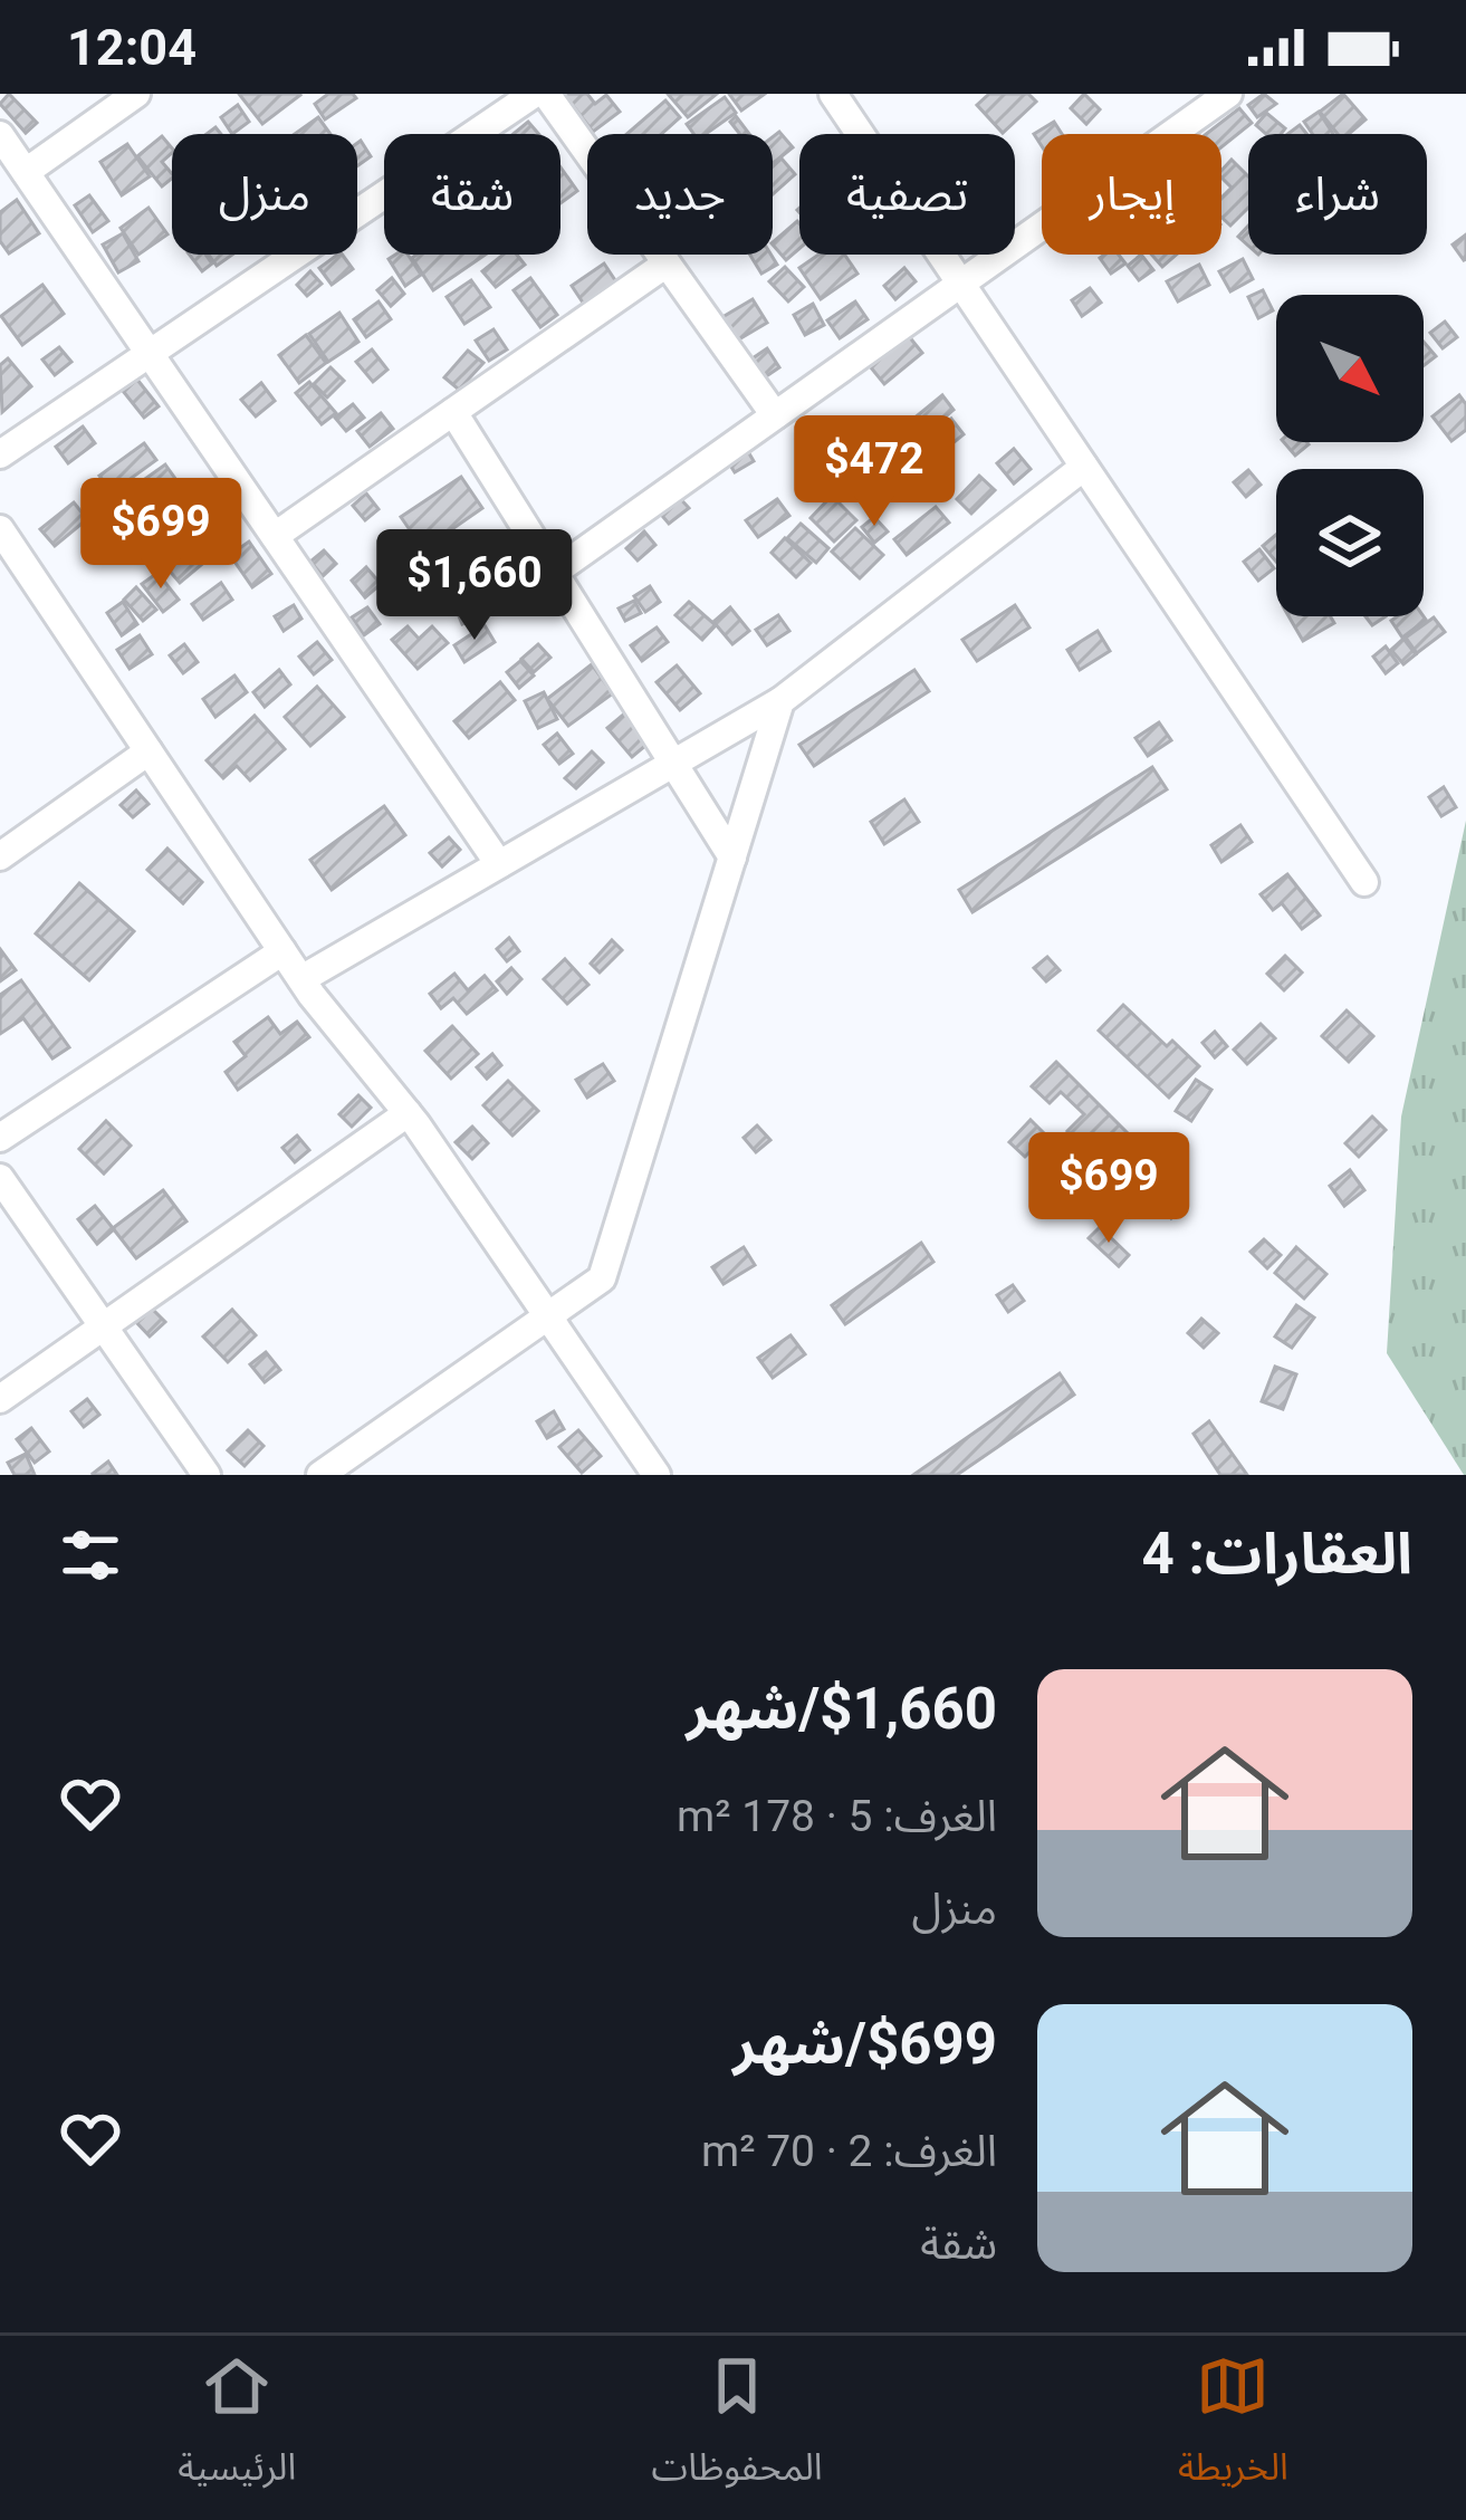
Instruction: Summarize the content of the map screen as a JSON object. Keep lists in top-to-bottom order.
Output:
{
  "north": "bottom right",
  "page": {
    "status": "12:04",
    "chip": [
      "شراء",
      "إيجار",
      "تصفية",
      "جديد",
      "شقة",
      "منزل"
    ],
    "price": [
      "$472",
      "$699",
      "$1,660",
      "$699"
    ],
    "heading": "العقارات: 4",
    "list": [
      {
        "name": "$1,660/شهر",
        "note": "الغرف: 5 · 178 m² · منزل"
      },
      {
        "name": "$699/شهر",
        "note": "الغرف: 2 · 70 m² · شقة"
      }
    ],
    "tabs": ["الخريطة", "المحفوظات", "الرئيسية"]
  }
}
